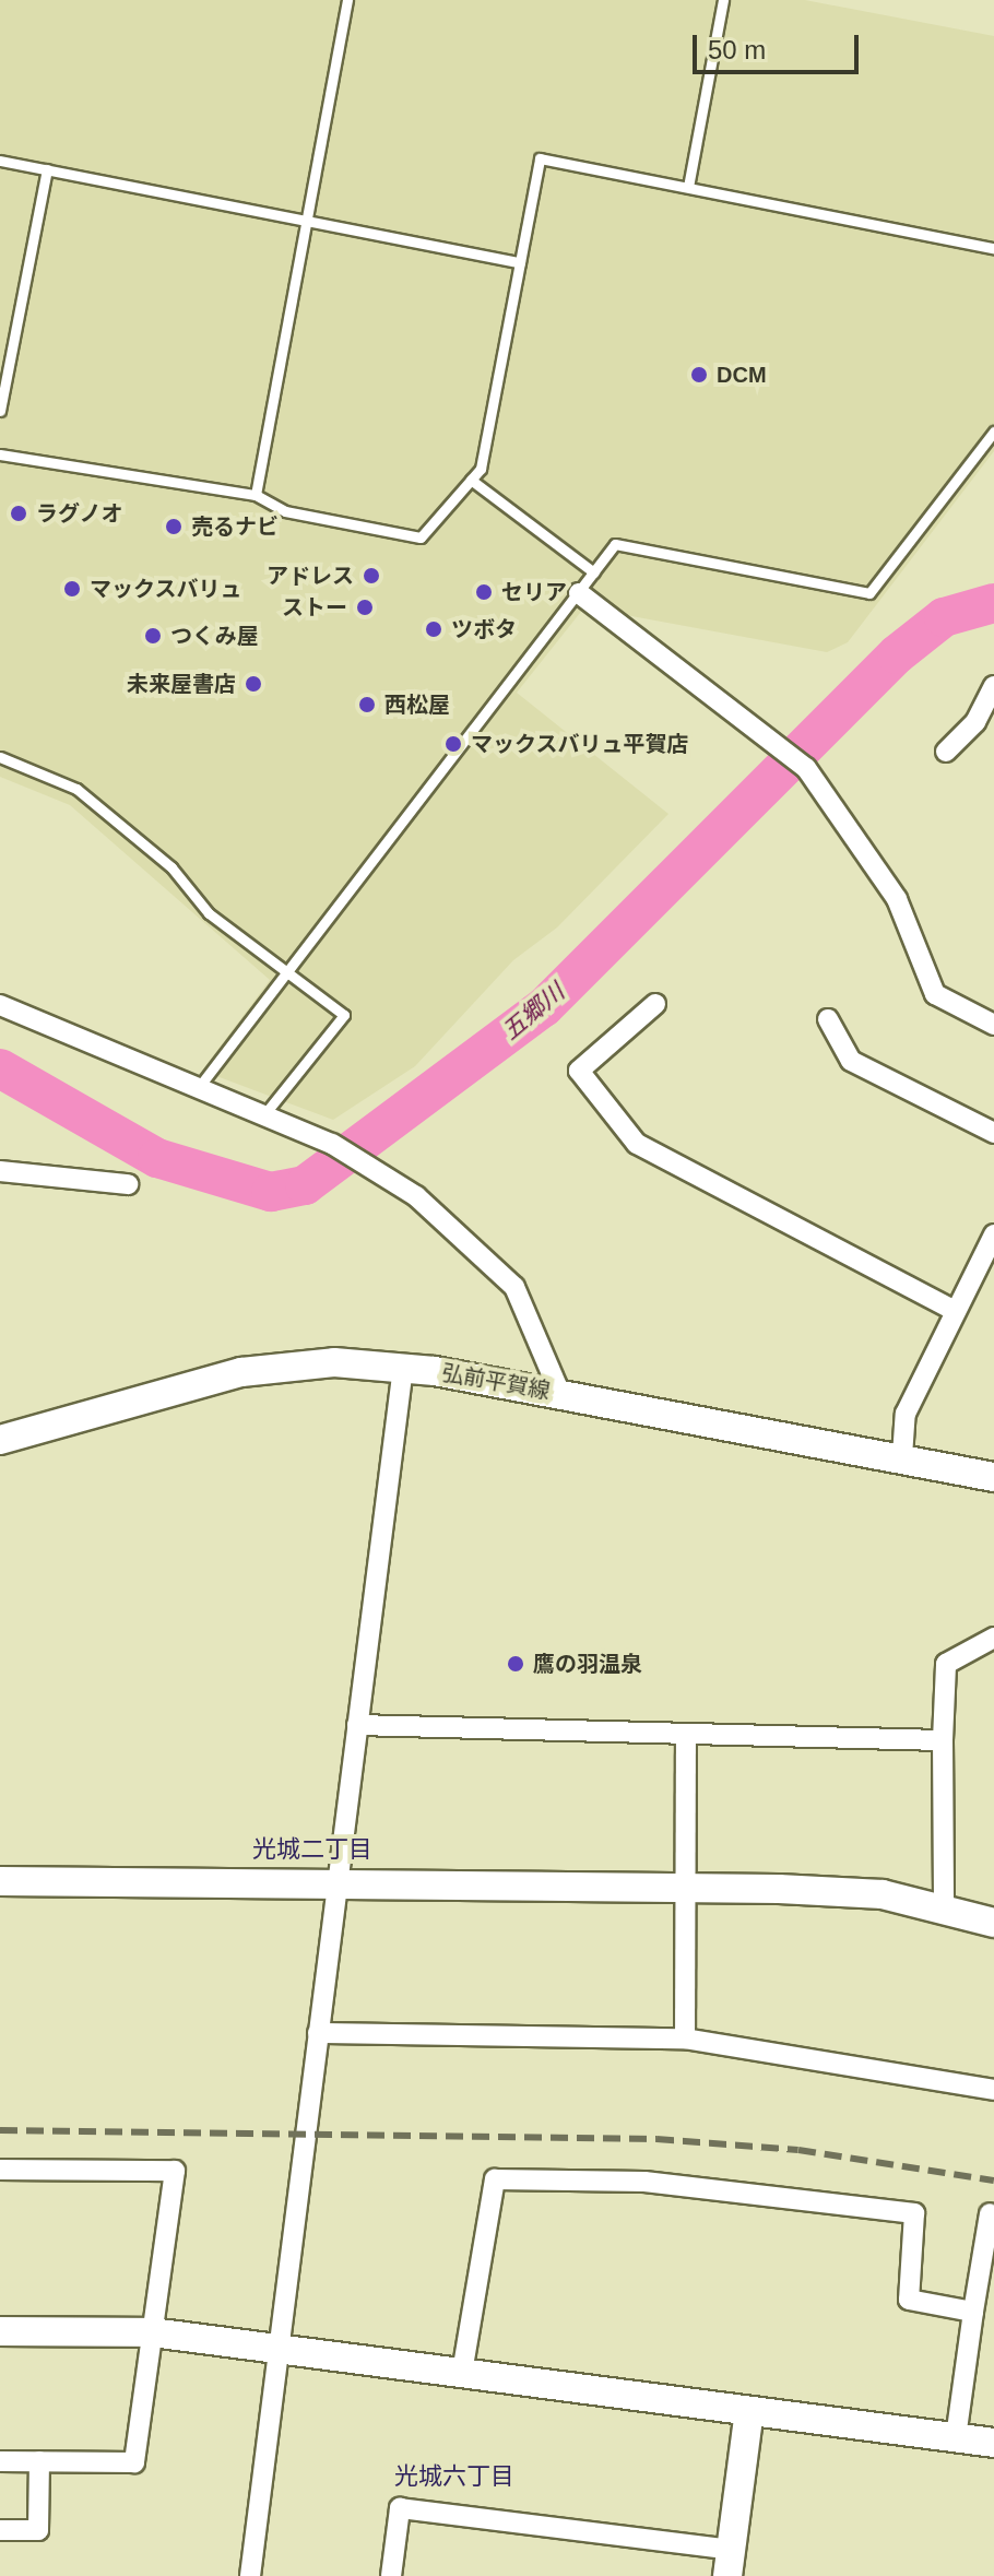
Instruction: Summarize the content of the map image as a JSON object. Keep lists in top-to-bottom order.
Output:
{
  "streets": {
    "street": ["弘前平賀線"]
  },
  "districts": ["光城二丁目", "光城六丁目"],
  "water": ["五郷川"],
  "places": [
    "DCM",
    "ラグノオ",
    "売るナビ",
    "アドレス",
    "マックスバリュ",
    "セリア",
    "ストー",
    "ツボタ",
    "つくみ屋",
    "未来屋書店",
    "西松屋",
    "マックスバリュ平賀店",
    "鷹の羽温泉"
  ],
  "scale_bar": "50 m"
}
